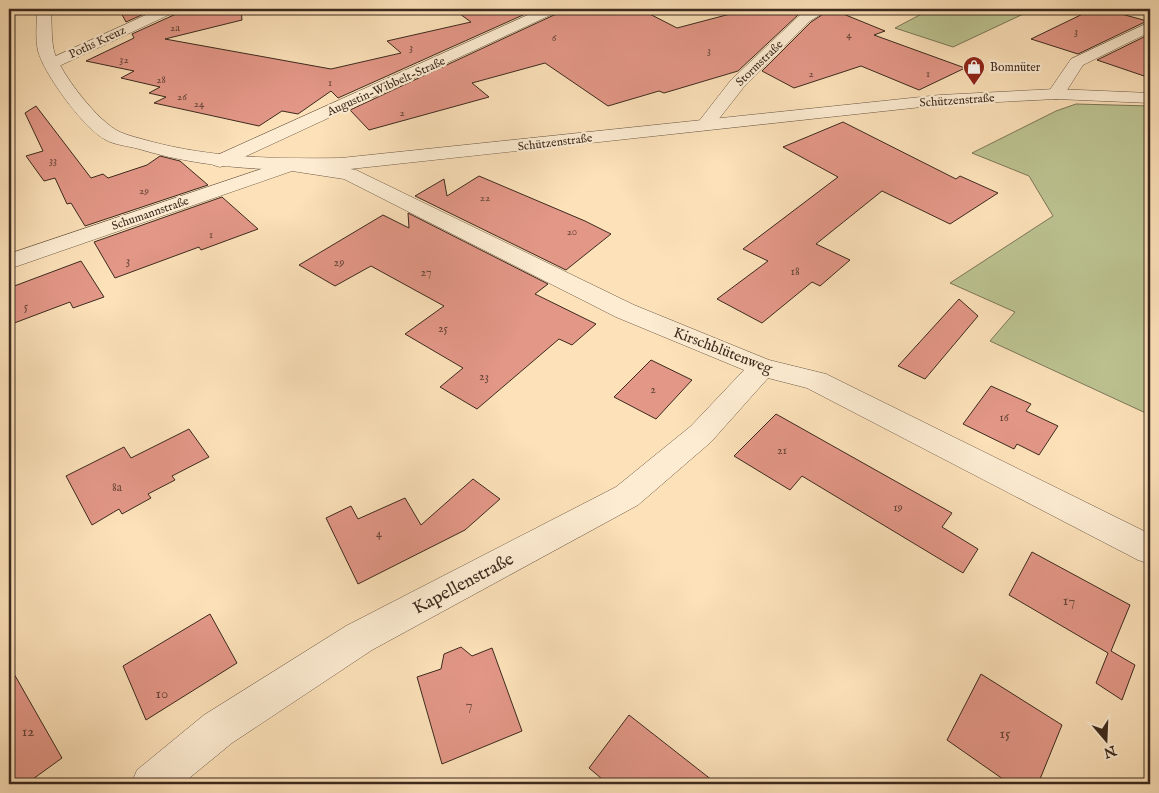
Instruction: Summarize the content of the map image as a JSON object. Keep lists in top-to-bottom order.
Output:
{
  "streets": {
    "street": [
      "Poths Kreuz",
      "Stormstraße",
      "Augustin-Wibbelt-Straße",
      "Schützenstraße",
      "Schumannstraße",
      "Kirschblütenweg",
      "Kapellenstraße"
    ]
  },
  "crossings": [
    ["Poths Kreuz", "Schützenstraße"],
    ["Stormstraße", "Schützenstraße"],
    ["Augustin-Wibbelt-Straße", "Schützenstraße"],
    ["Schützenstraße", "Schumannstraße"],
    ["Schützenstraße", "Kirschblütenweg"],
    ["Schumannstraße", "Kirschblütenweg"],
    ["Kirschblütenweg", "Kapellenstraße"]
  ],
  "places": {
    "shop": ["Bomnüter"]
  },
  "house_numbers": [
    "2a",
    "3",
    "4",
    "6",
    "3",
    "3",
    "32",
    "2",
    "1",
    "28",
    "1",
    "26",
    "24",
    "2",
    "33",
    "29",
    "22",
    "20",
    "1",
    "3",
    "29",
    "18",
    "27",
    "5",
    "25",
    "23",
    "2",
    "16",
    "21",
    "8a",
    "19",
    "4",
    "17",
    "10",
    "7",
    "12",
    "15"
  ],
  "north": "bottom"
}
